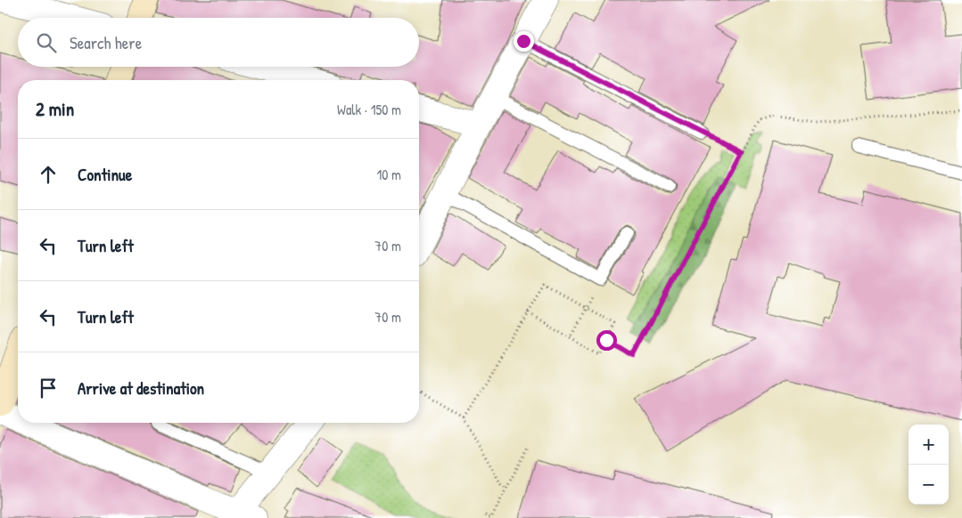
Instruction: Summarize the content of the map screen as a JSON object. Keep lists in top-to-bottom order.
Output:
{
  "page": {
    "search": "Search here",
    "heading": ["2 min", "Walk · 150 m"],
    "list": [
      ["Continue", "10 m"],
      ["Turn left", "70 m"],
      ["Turn left", "70 m"],
      "Arrive at destination"
    ],
    "map_buttons": ["+", "−"]
  }
}
